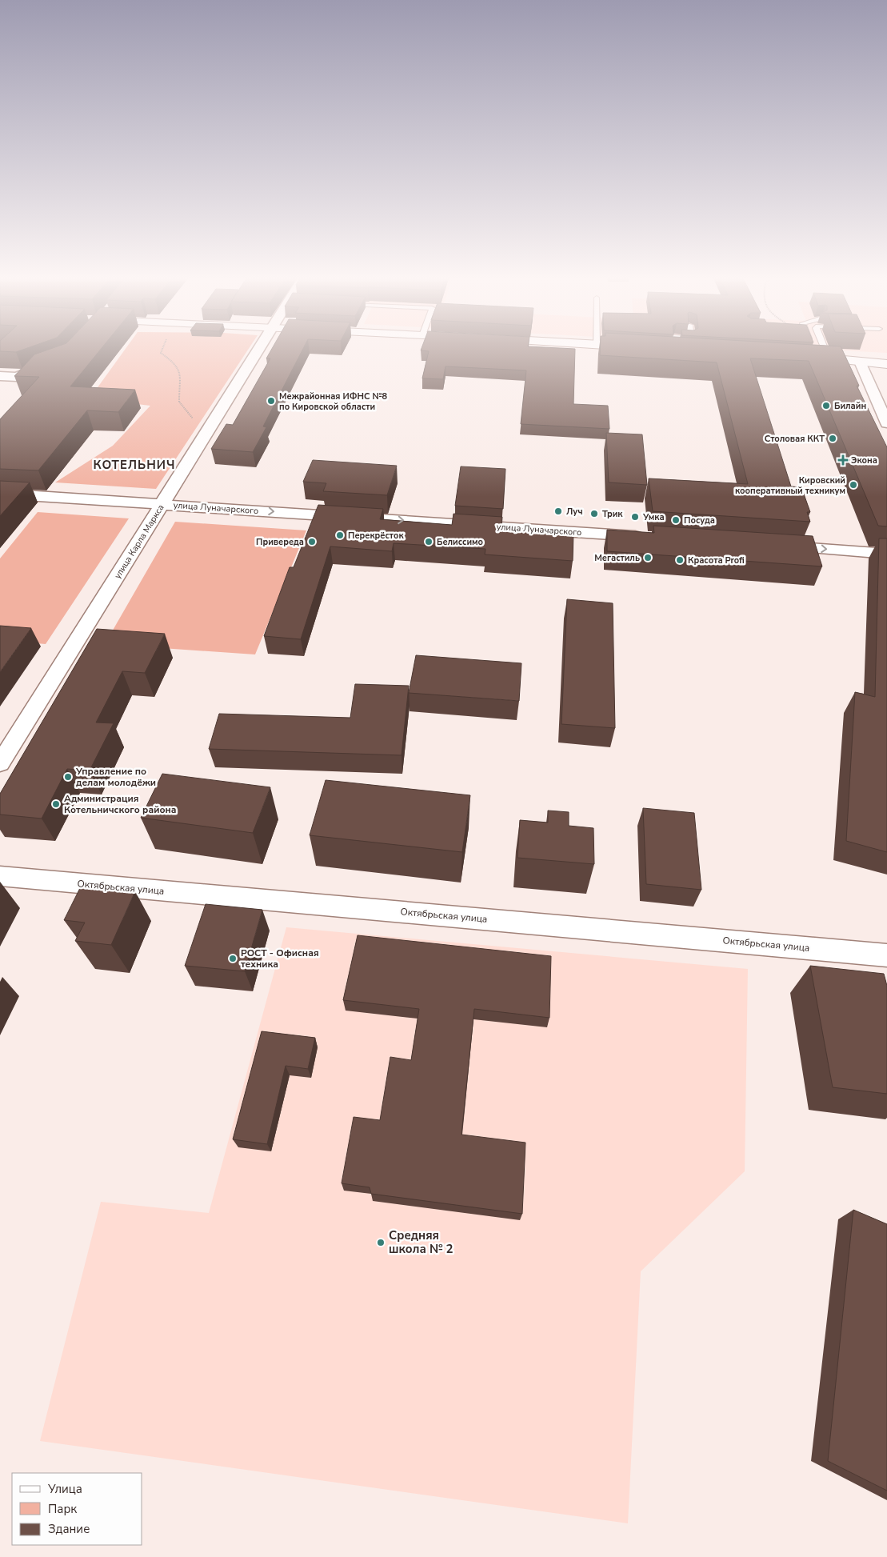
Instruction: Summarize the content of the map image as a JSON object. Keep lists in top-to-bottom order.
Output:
{
  "streets": {
    "street": ["улица Луначарского", "улица Карла Маркса", "Октябрьская улица"]
  },
  "crossings": [
    ["улица Луначарского", "улица Карла Маркса"]
  ],
  "one_way": ["улица Луначарского"],
  "districts": ["КОТЕЛЬНИЧ"],
  "places": {
    "other": [
      "Межрайонная ИФНС №8 по Кировской области",
      "Билайн",
      "Столовая ККТ",
      "Кировский кооперативный техникум",
      "Луч",
      "Трик",
      "Умка",
      "Посуда",
      "Перекрёсток",
      "Привереда",
      "Белиссимо",
      "Мегастиль",
      "Красота Profi",
      "Управление по делам молодёжи",
      "Администрация Котельничского района",
      "РОСТ - Офисная техника",
      "Средняя школа № 2"
    ],
    "health": ["Экона"]
  },
  "legend": ["Улица", "Парк", "Здание"]
}
